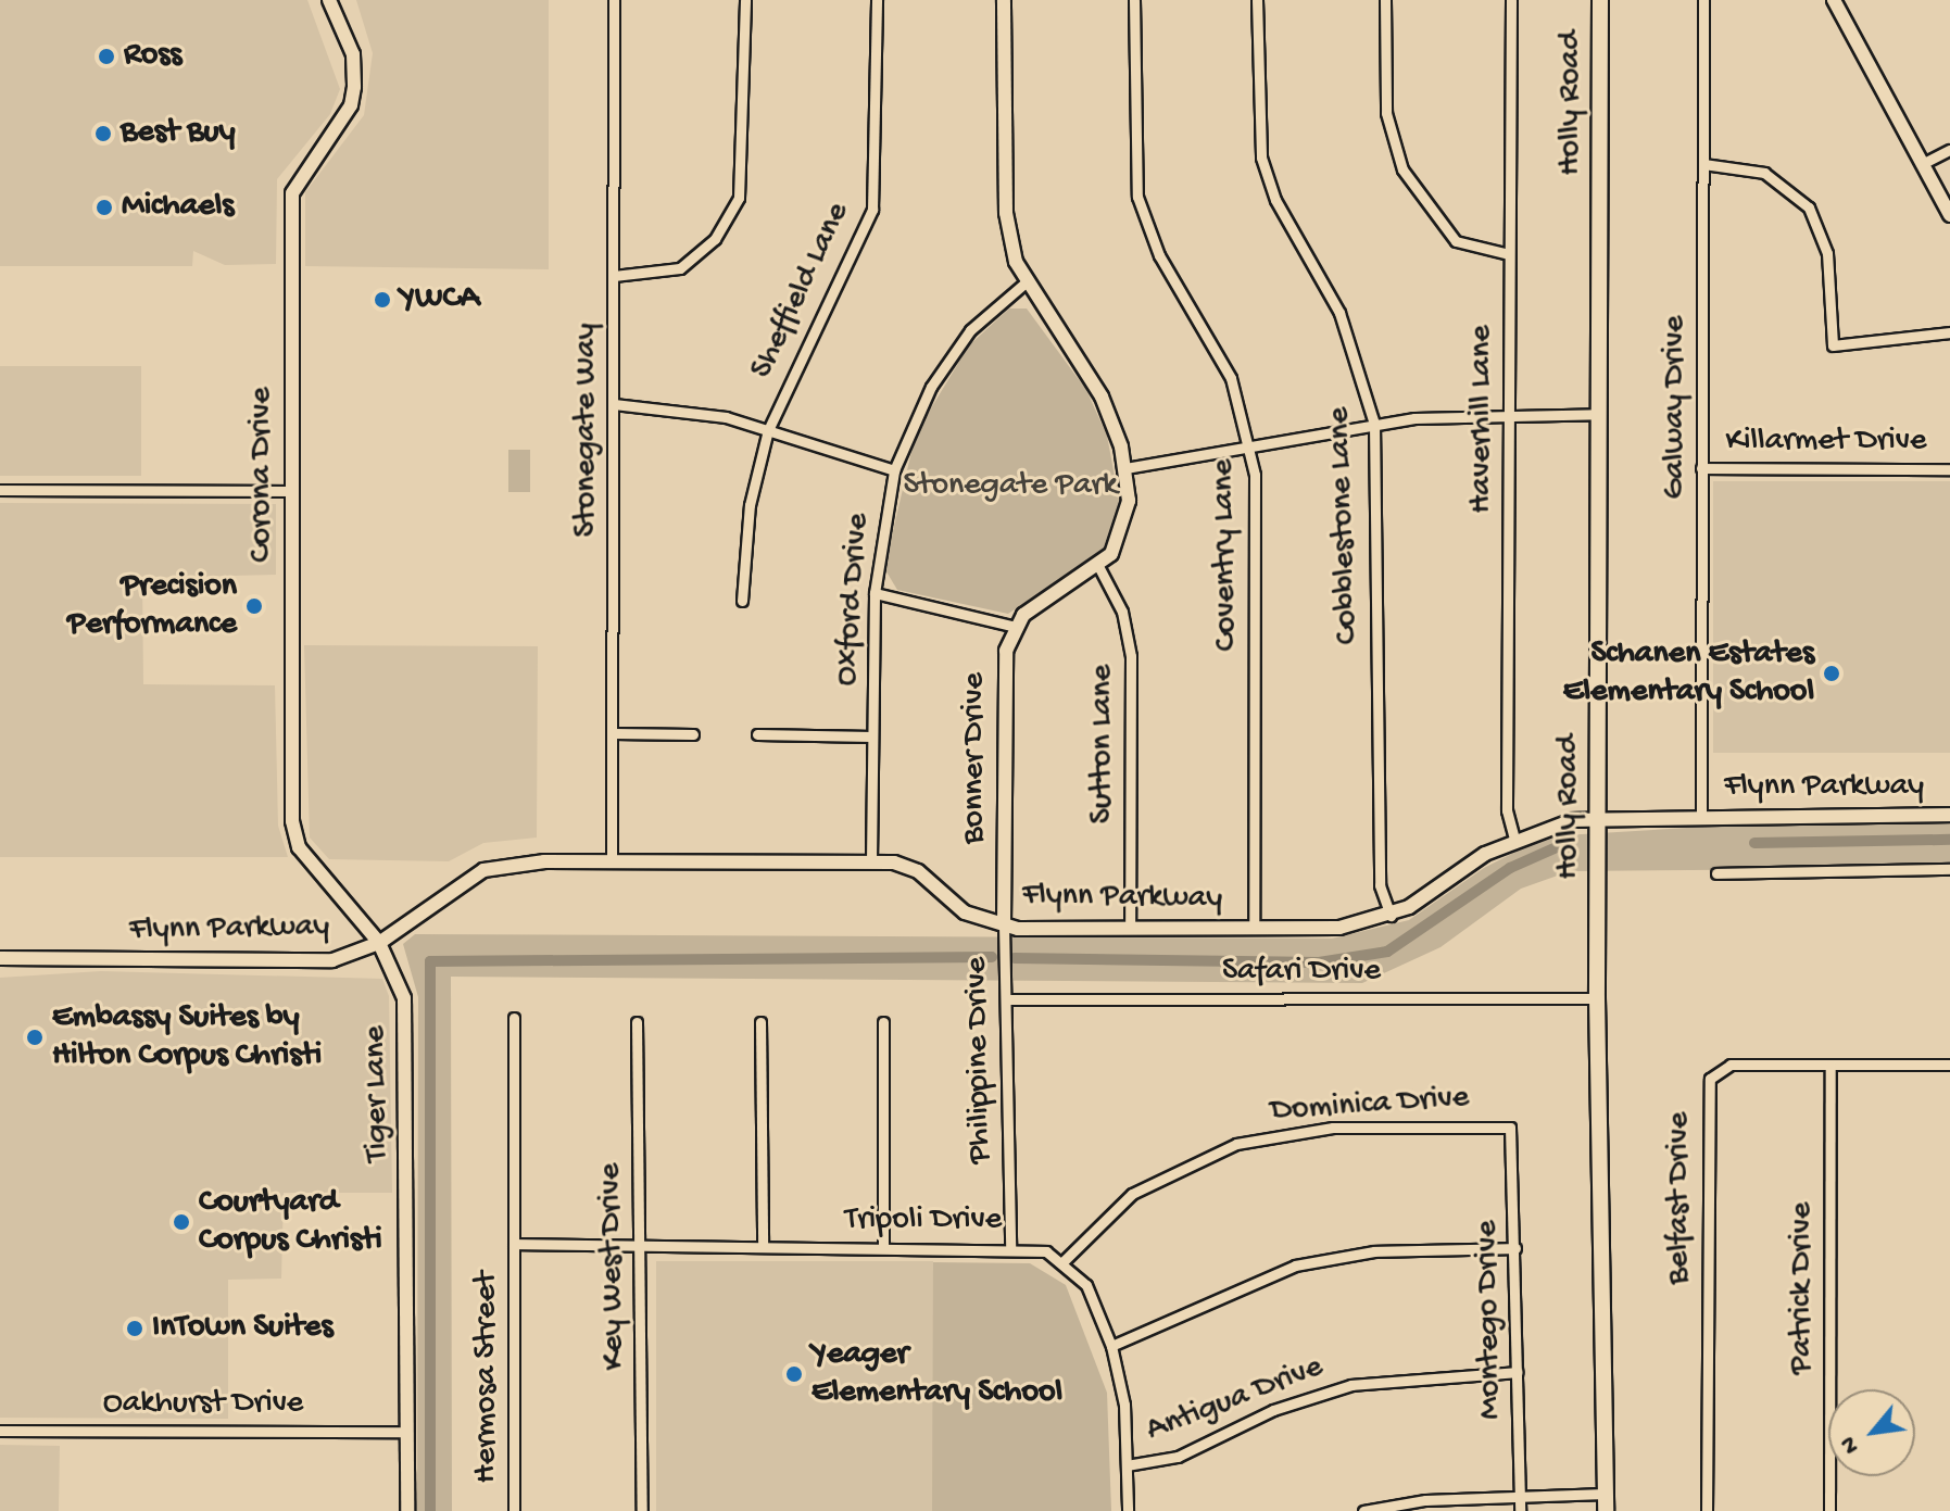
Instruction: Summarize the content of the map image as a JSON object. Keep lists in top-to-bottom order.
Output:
{
  "streets": {
    "main road": ["Holly Road"],
    "street": [
      "Sheffield Lane",
      "Galway Drive",
      "Haverhill Lane",
      "Stonegate Way",
      "Killarmet Drive",
      "Corona Drive",
      "Cobblestone Lane",
      "Coventry Lane",
      "Oxford Drive",
      "Sutton Lane",
      "Bonner Drive",
      "Flynn Parkway",
      "Safari Drive",
      "Philippine Drive",
      "Tiger Lane",
      "Dominica Drive",
      "Belfast Drive",
      "Tripoli Drive",
      "Key West Drive",
      "Patrick Drive",
      "Montego Drive",
      "Hermosa Street",
      "Antigua Drive",
      "Oakhurst Drive"
    ]
  },
  "crossings": [
    ["Holly Road", "Flynn Parkway"],
    ["Holly Road", "Safari Drive"],
    ["Galway Drive", "Killarmet Drive"],
    ["Galway Drive", "Flynn Parkway"],
    ["Haverhill Lane", "Flynn Parkway"],
    ["Stonegate Way", "Flynn Parkway"],
    ["Corona Drive", "Flynn Parkway"],
    ["Corona Drive", "Tiger Lane"],
    ["Cobblestone Lane", "Flynn Parkway"],
    ["Coventry Lane", "Flynn Parkway"],
    ["Oxford Drive", "Bonner Drive"],
    ["Oxford Drive", "Flynn Parkway"],
    ["Sutton Lane", "Bonner Drive"],
    ["Sutton Lane", "Flynn Parkway"],
    ["Bonner Drive", "Flynn Parkway"],
    ["Bonner Drive", "Philippine Drive"],
    ["Flynn Parkway", "Philippine Drive"],
    ["Flynn Parkway", "Tiger Lane"],
    ["Safari Drive", "Philippine Drive"],
    ["Philippine Drive", "Tripoli Drive"],
    ["Tiger Lane", "Oakhurst Drive"],
    ["Dominica Drive", "Tripoli Drive"],
    ["Dominica Drive", "Montego Drive"],
    ["Belfast Drive", "Patrick Drive"],
    ["Tripoli Drive", "Key West Drive"],
    ["Tripoli Drive", "Hermosa Street"],
    ["Montego Drive", "Antigua Drive"]
  ],
  "parks": ["Stonegate Park"],
  "places": [
    "Ross",
    "Best Buy",
    "Michaels",
    "YWCA",
    "Precision Performance",
    "Schanen Estates Elementary School",
    "Embassy Suites by Hilton Corpus Christi",
    "Courtyard Corpus Christi",
    "InTown Suites",
    "Yeager Elementary School"
  ],
  "north": "bottom left"
}
